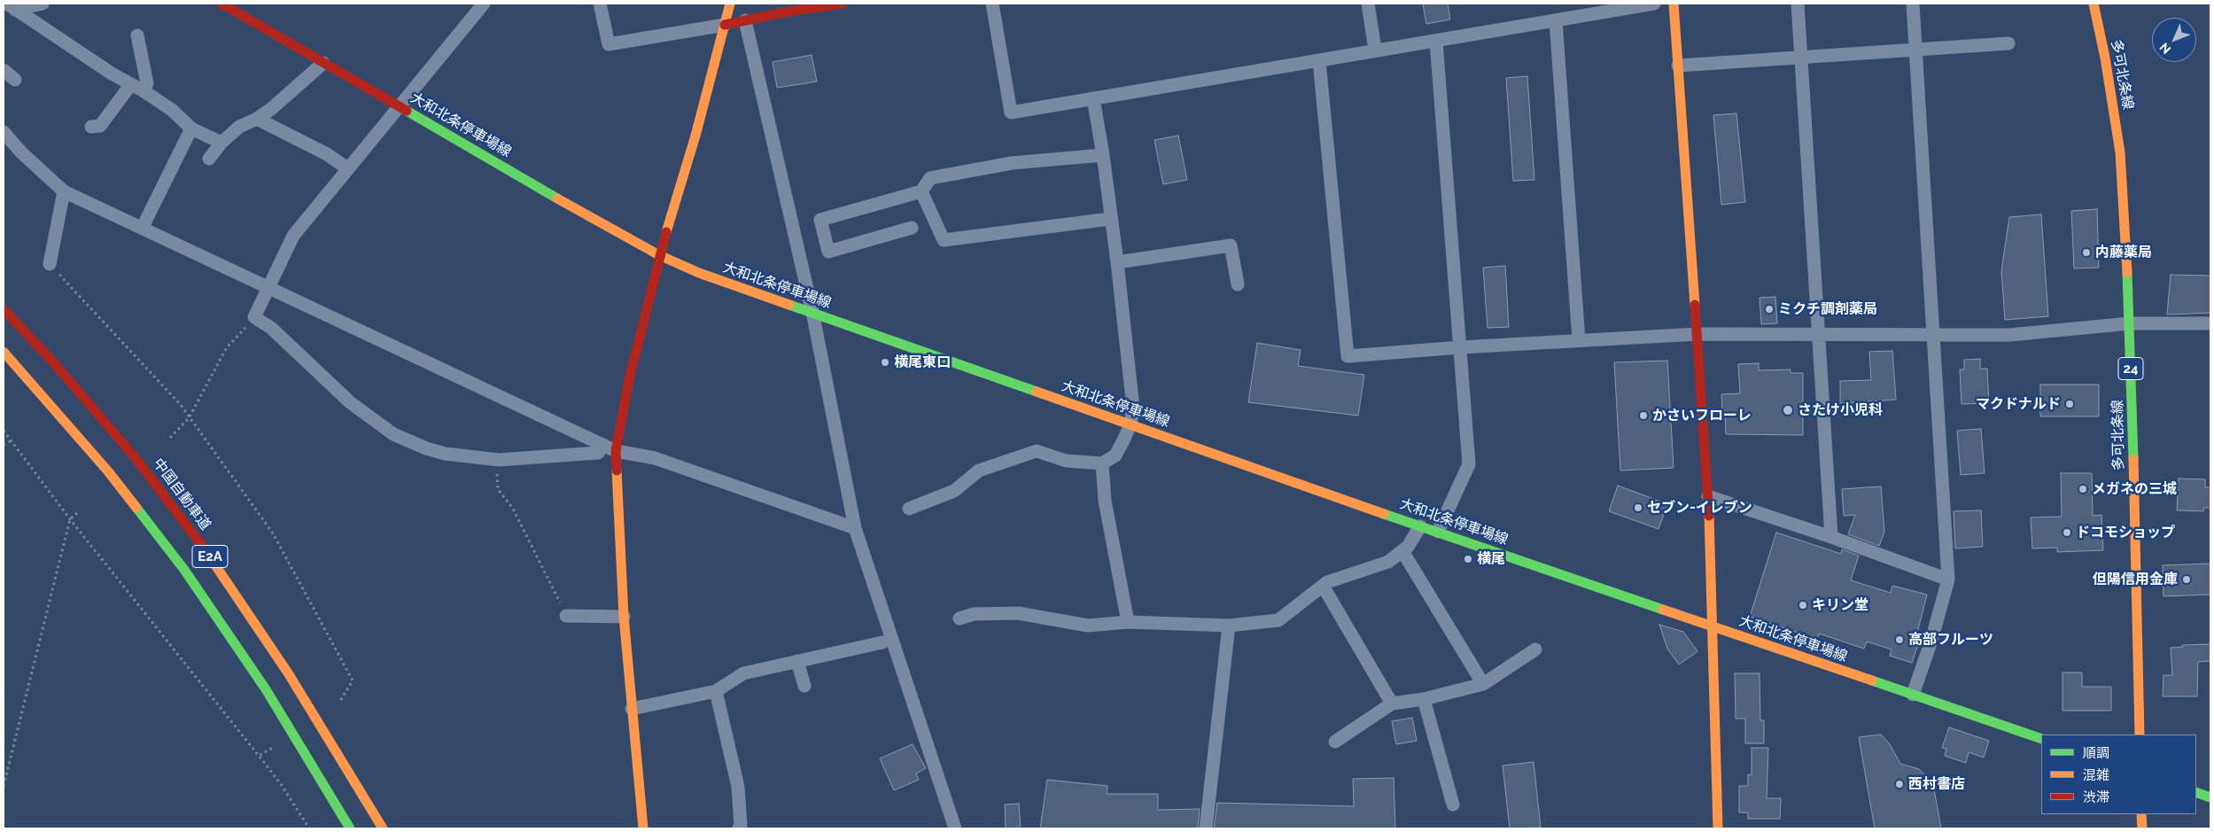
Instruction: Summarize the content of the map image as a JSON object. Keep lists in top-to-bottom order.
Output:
{
  "streets": {
    "main road": [
      "多可北条線",
      "大和北条停車場線",
      "24",
      "中国自動車道",
      "E2A"
    ]
  },
  "places": [
    "内藤薬局",
    "ミクチ調剤薬局",
    "横尾東口",
    "マクドナルド",
    "さたけ小児科",
    "かさいフローレ",
    "メガネの三城",
    "セブン-イレブン",
    "ドコモショップ",
    "横尾",
    "但陽信用金庫",
    "キリン堂",
    "高部フルーツ",
    "西村書店"
  ],
  "legend": ["順調", "混雑", "渋滞"],
  "north": "bottom left"
}
